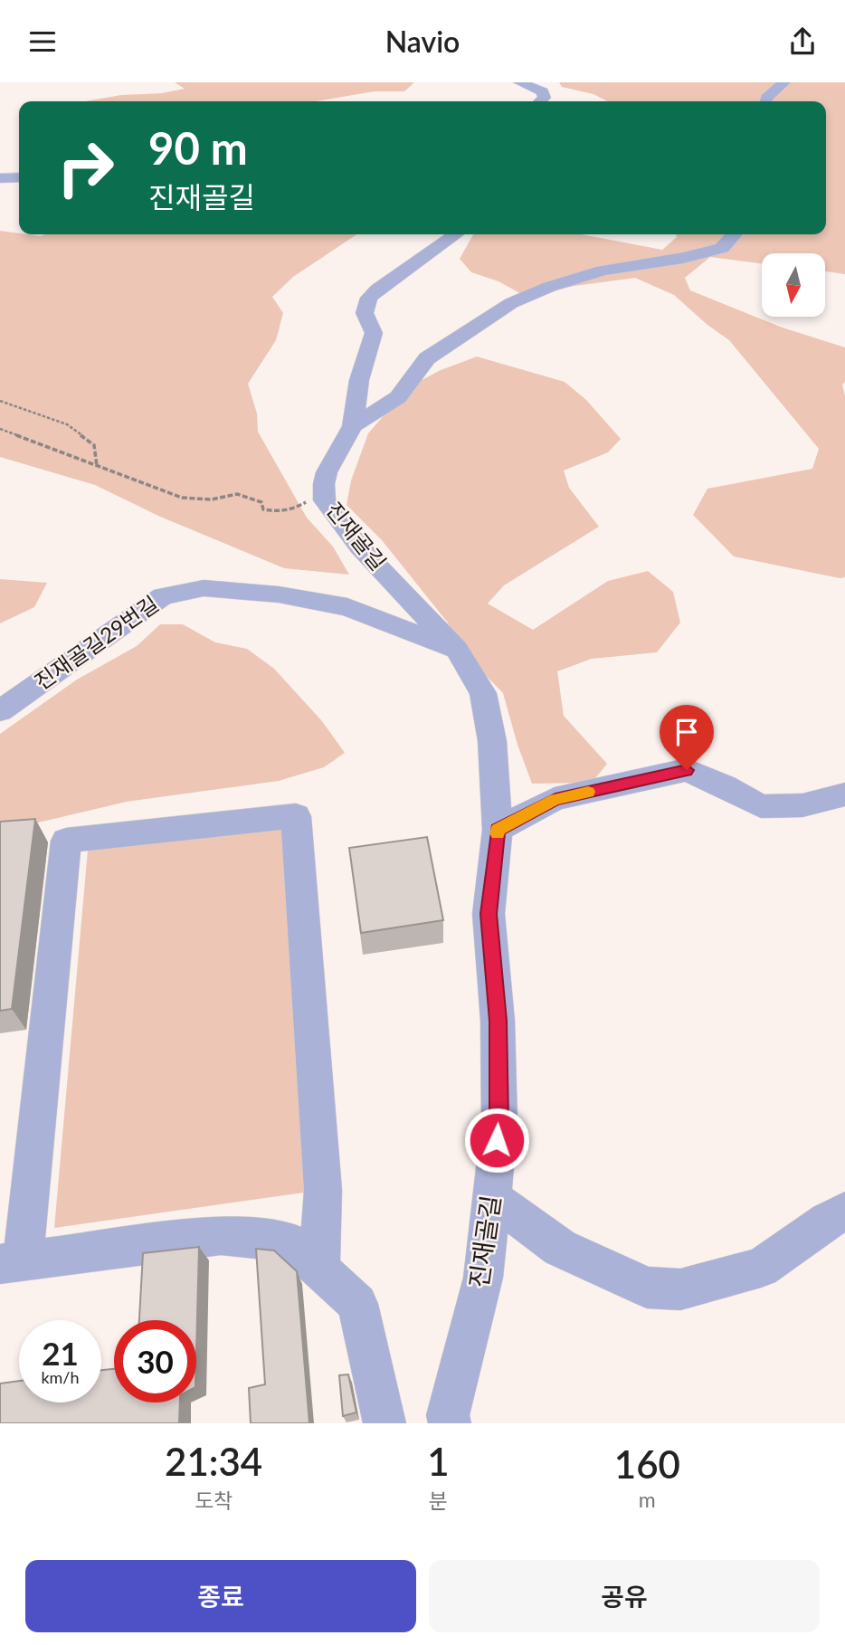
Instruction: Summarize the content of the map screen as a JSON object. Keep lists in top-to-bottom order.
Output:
{
  "streets": {
    "street": ["진재골길", "진재골길29번길"]
  },
  "crossings": [
    ["진재골길", "진재골길29번길"]
  ],
  "north": "bottom",
  "page": {
    "header": "Navio",
    "turn": ["90 m", "진재골길"],
    "speed": "21 km/h",
    "limit": "30",
    "eta": [
      "21:34",
      "도착",
      "1",
      "분",
      "160",
      "m"
    ],
    "buttons": ["종료", "공유"]
  }
}
